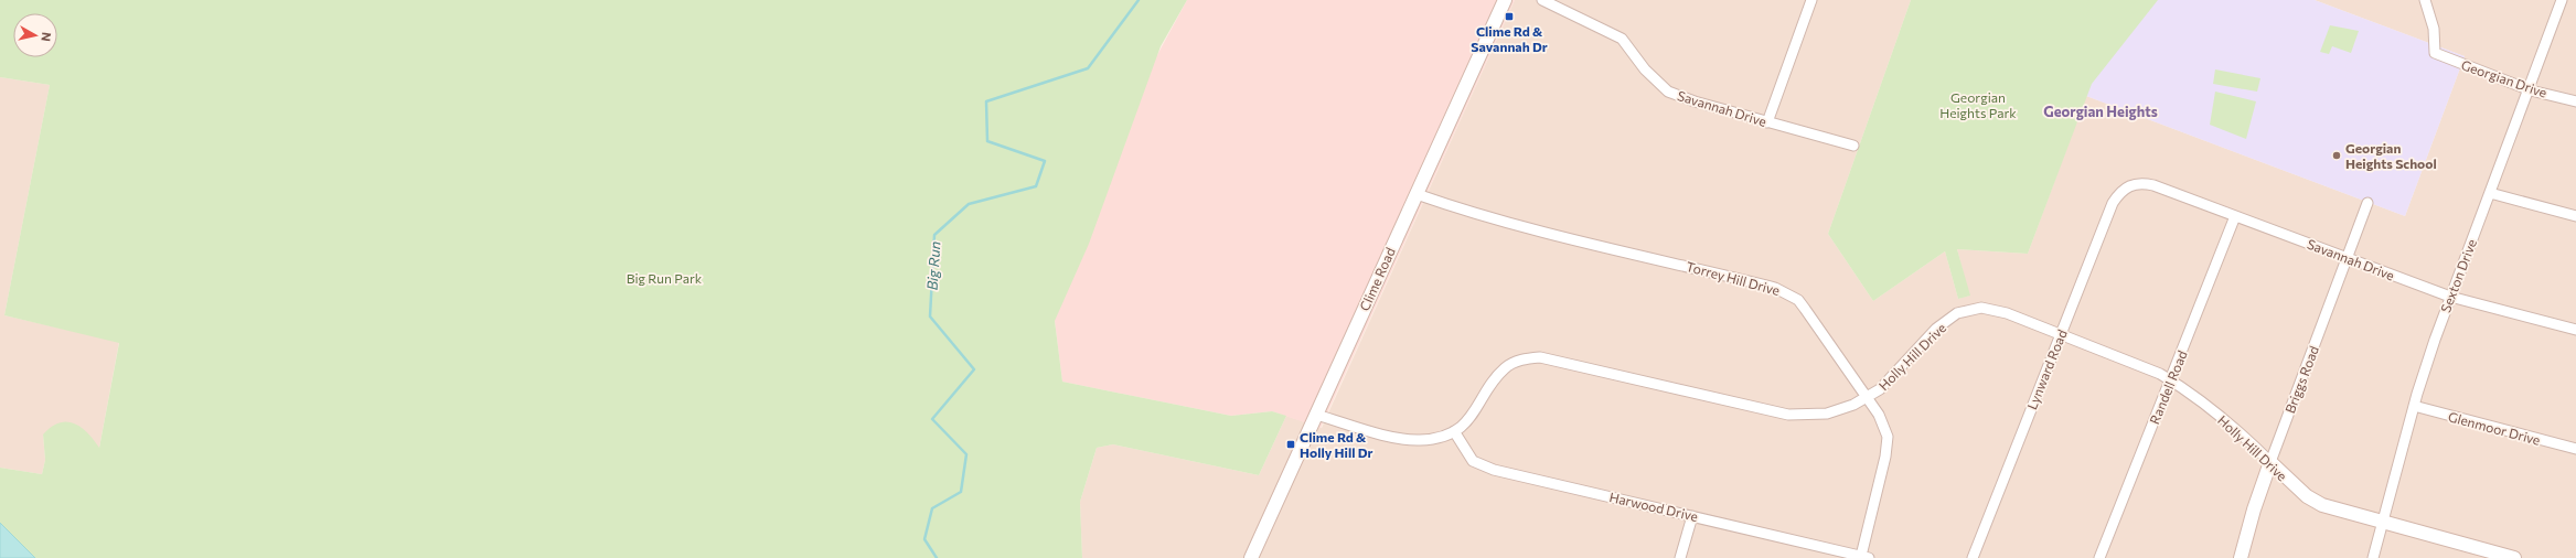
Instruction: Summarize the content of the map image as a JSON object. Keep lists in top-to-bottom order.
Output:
{
  "streets": {
    "main road": ["Clime Road", "Holly Hill Drive", "Briggs Road"],
    "street": [
      "Georgian Drive",
      "Savannah Drive",
      "Sexton Drive",
      "Torrey Hill Drive",
      "Lynward Road",
      "Randell Road",
      "Glenmoor Drive",
      "Harwood Drive"
    ]
  },
  "crossings": [
    ["Georgian Drive", "Sexton Drive"],
    ["Savannah Drive", "Sexton Drive"],
    ["Savannah Drive", "Lynward Road"],
    ["Savannah Drive", "Briggs Road"],
    ["Savannah Drive", "Randell Road"],
    ["Sexton Drive", "Holly Hill Drive"],
    ["Sexton Drive", "Glenmoor Drive"],
    ["Torrey Hill Drive", "Clime Road"],
    ["Torrey Hill Drive", "Holly Hill Drive"],
    ["Torrey Hill Drive", "Harwood Drive"],
    ["Clime Road", "Holly Hill Drive"],
    ["Holly Hill Drive", "Lynward Road"],
    ["Holly Hill Drive", "Briggs Road"],
    ["Holly Hill Drive", "Randell Road"],
    ["Holly Hill Drive", "Harwood Drive"]
  ],
  "districts": ["Georgian Heights"],
  "water": ["Big Run"],
  "parks": ["Georgian Heights Park", "Big Run Park"],
  "places": {
    "transit": ["Clime Rd & Savannah Dr", "Clime Rd & Holly Hill Dr"],
    "other": ["Georgian Heights School"]
  },
  "north": "right"
}
